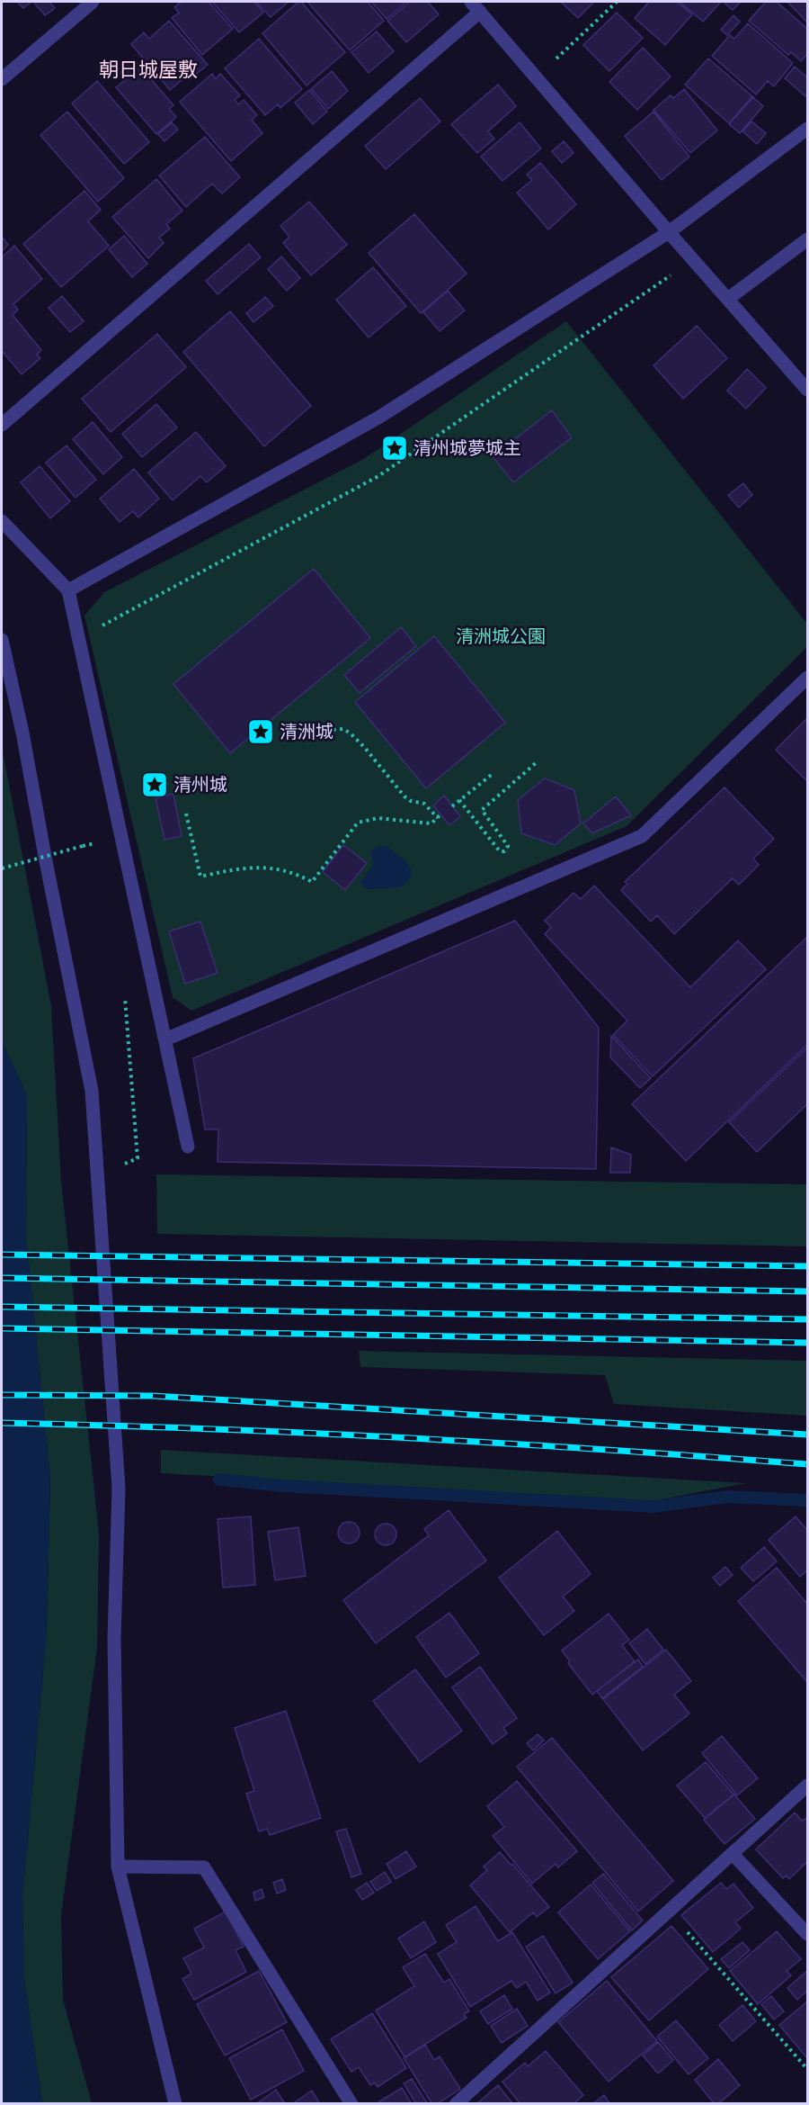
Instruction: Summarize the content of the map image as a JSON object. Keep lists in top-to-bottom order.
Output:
{
  "districts": ["朝日城屋敷"],
  "parks": ["清洲城公園"],
  "places": {
    "place": ["清州城夢城主", "清洲城", "清州城"]
  }
}
